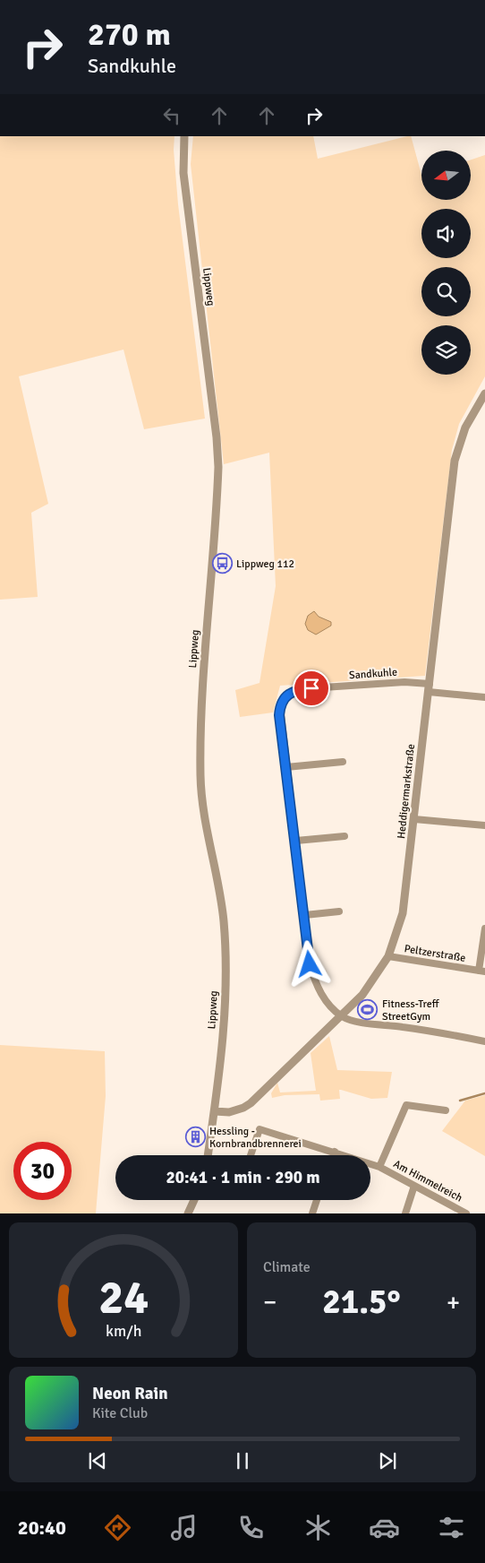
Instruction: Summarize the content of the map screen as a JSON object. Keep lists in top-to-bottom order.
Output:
{
  "streets": {
    "street": [
      "Lippweg",
      "Sandkuhle",
      "Heddigermarkstraße",
      "Peltzerstraße",
      "Am Himmelreich"
    ]
  },
  "crossings": [
    ["Lippweg", "Heddigermarkstraße"],
    ["Sandkuhle", "Heddigermarkstraße"],
    ["Heddigermarkstraße", "Peltzerstraße"]
  ],
  "places": {
    "bus stop": ["Lippweg 112"],
    "sports": ["Fitness-Treff StreetGym"],
    "building": ["Hessling - Kornbrandbrennerei"]
  },
  "north": "left",
  "page": {
    "turn": ["270 m", "Sandkuhle"],
    "limit": "30",
    "trip": "20:41 · 1 min · 290 m",
    "tile": "Climate",
    "heat": ["−", "21.5°", "+"],
    "song": ["Neon Rain", "Kite Club"],
    "tabs": "20:40",
    "gauge": ["24", "km/h"]
  }
}
